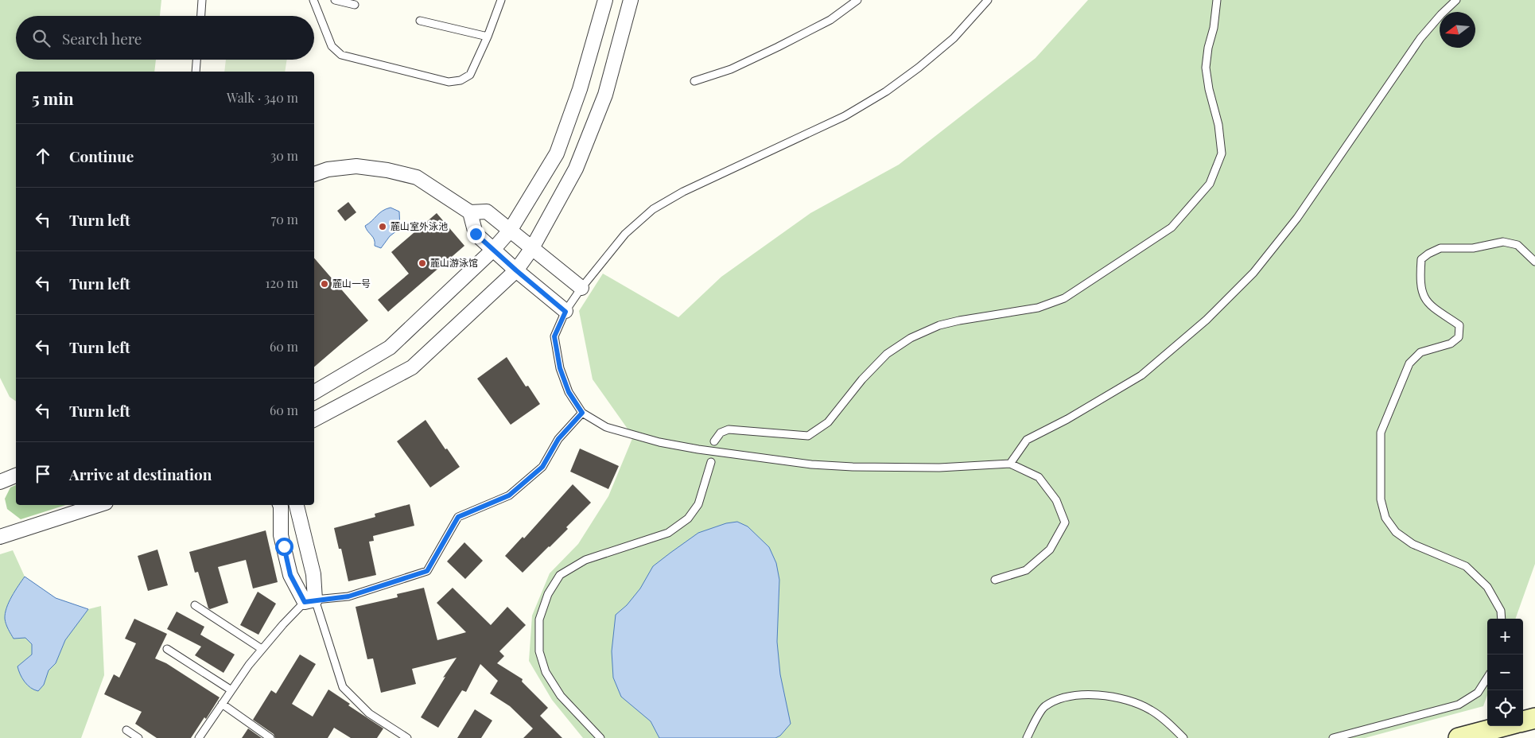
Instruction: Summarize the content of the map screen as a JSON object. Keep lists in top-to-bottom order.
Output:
{
  "places": ["麓山室外泳池", "麓山游泳馆", "麓山一号"],
  "north": "left",
  "page": {
    "search": "Search here",
    "heading": ["5 min", "Walk · 340 m"],
    "list": [
      ["Continue", "30 m"],
      ["Turn left", "70 m"],
      ["Turn left", "120 m"],
      ["Turn left", "60 m"],
      ["Turn left", "60 m"],
      "Arrive at destination"
    ],
    "map_buttons": ["+", "−"]
  }
}
